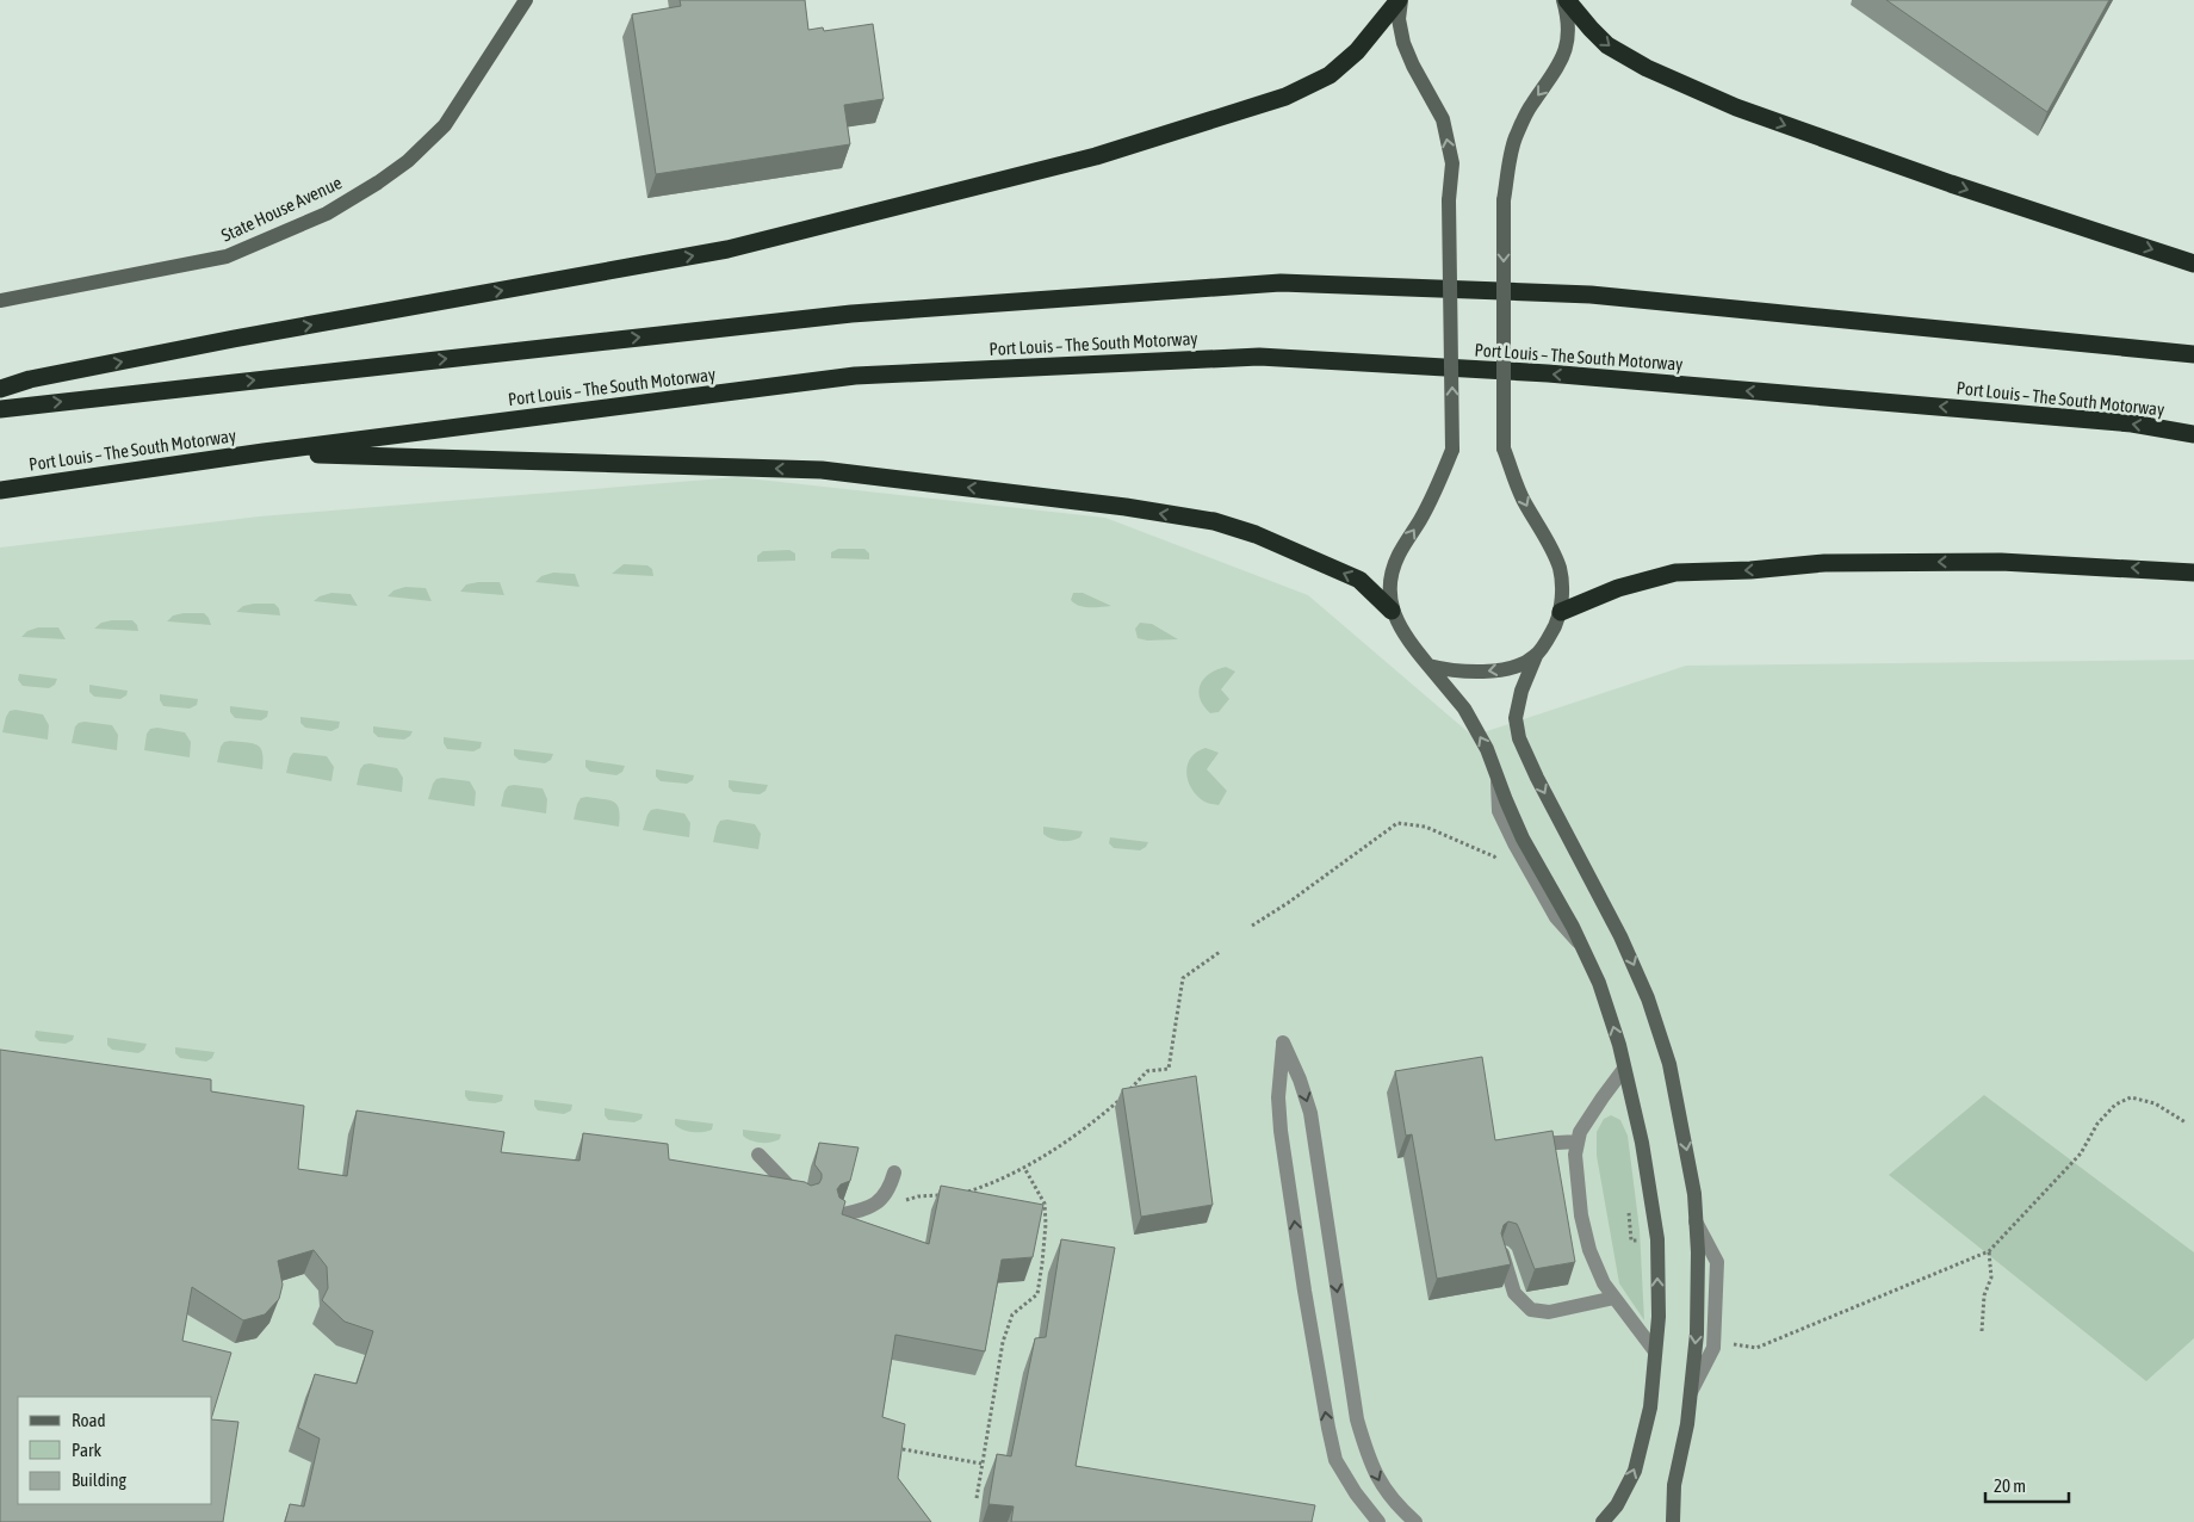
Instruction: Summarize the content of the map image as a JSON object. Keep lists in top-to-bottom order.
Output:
{
  "streets": {
    "highway": ["Port Louis – The South Motorway"],
    "main road": ["State House Avenue"]
  },
  "legend": ["Road", "Park", "Building"],
  "scale_bar": "20 m"
}
